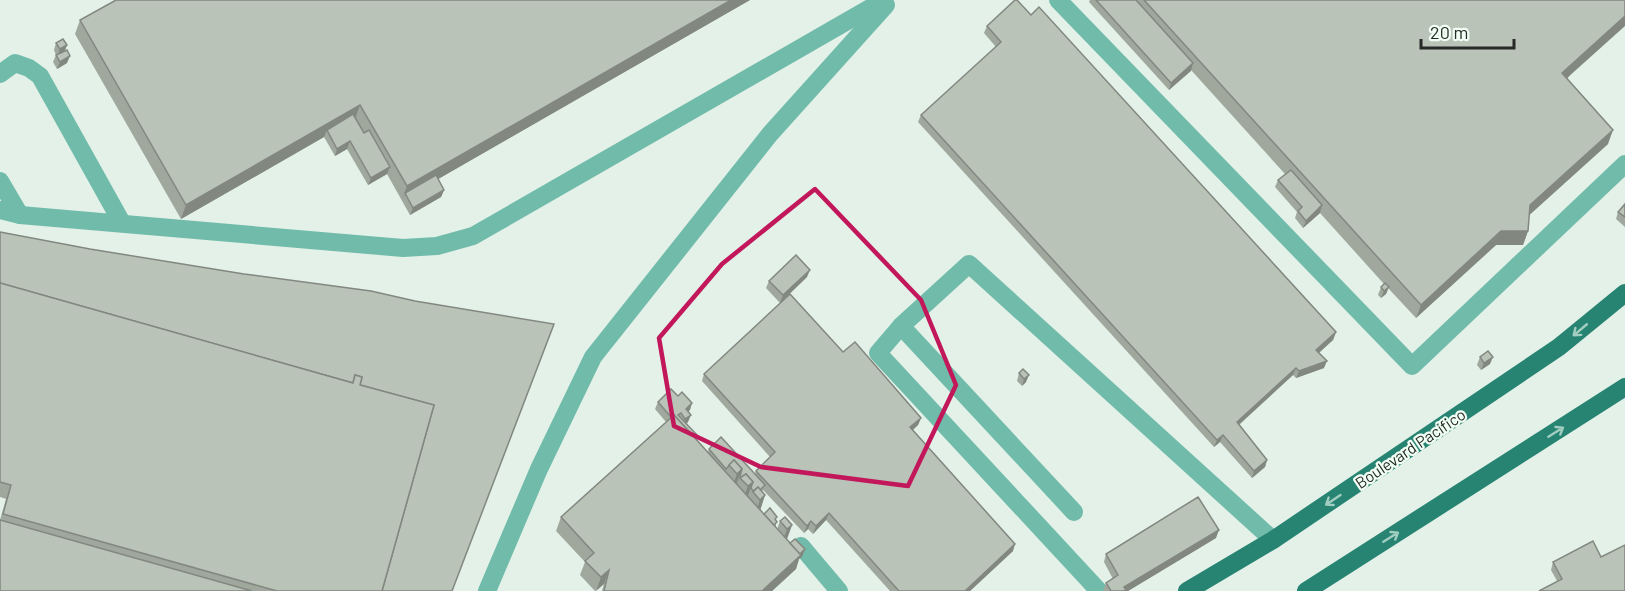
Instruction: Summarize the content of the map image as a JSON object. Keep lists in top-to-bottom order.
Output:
{
  "streets": {
    "main road": ["Boulevard Pacífico"]
  },
  "scale_bar": "20 m"
}
